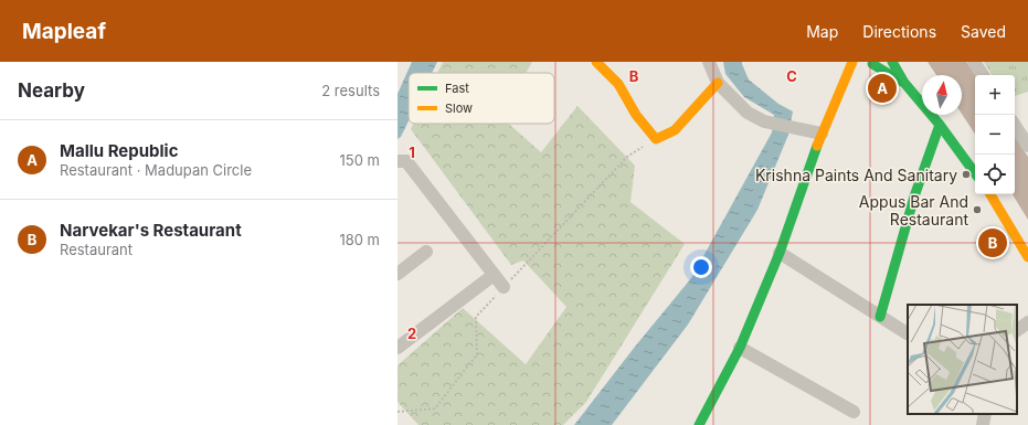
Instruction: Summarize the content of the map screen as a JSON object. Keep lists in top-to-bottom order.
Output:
{
  "places": ["Krishna Paints And Sanitary", "Appus Bar And Restaurant"],
  "legend": ["Fast", "Slow"],
  "north": "top",
  "page": {
    "header": "Mapleaf",
    "nav": ["Map", "Directions", "Saved"],
    "heading": ["Nearby", "2 results"],
    "pins": ["A", "B"],
    "map_buttons": ["+", "−"],
    "list": [
      {
        "mark": "A",
        "name": "Mallu Republic",
        "note": "Restaurant · Madupan Circle",
        "value": "150 m"
      },
      {
        "mark": "B",
        "name": "Narvekar's Restaurant",
        "note": "Restaurant",
        "value": "180 m"
      }
    ]
  },
  "grid": {
    "columns": ["B", "C"],
    "rows": ["1", "2"]
  }
}
